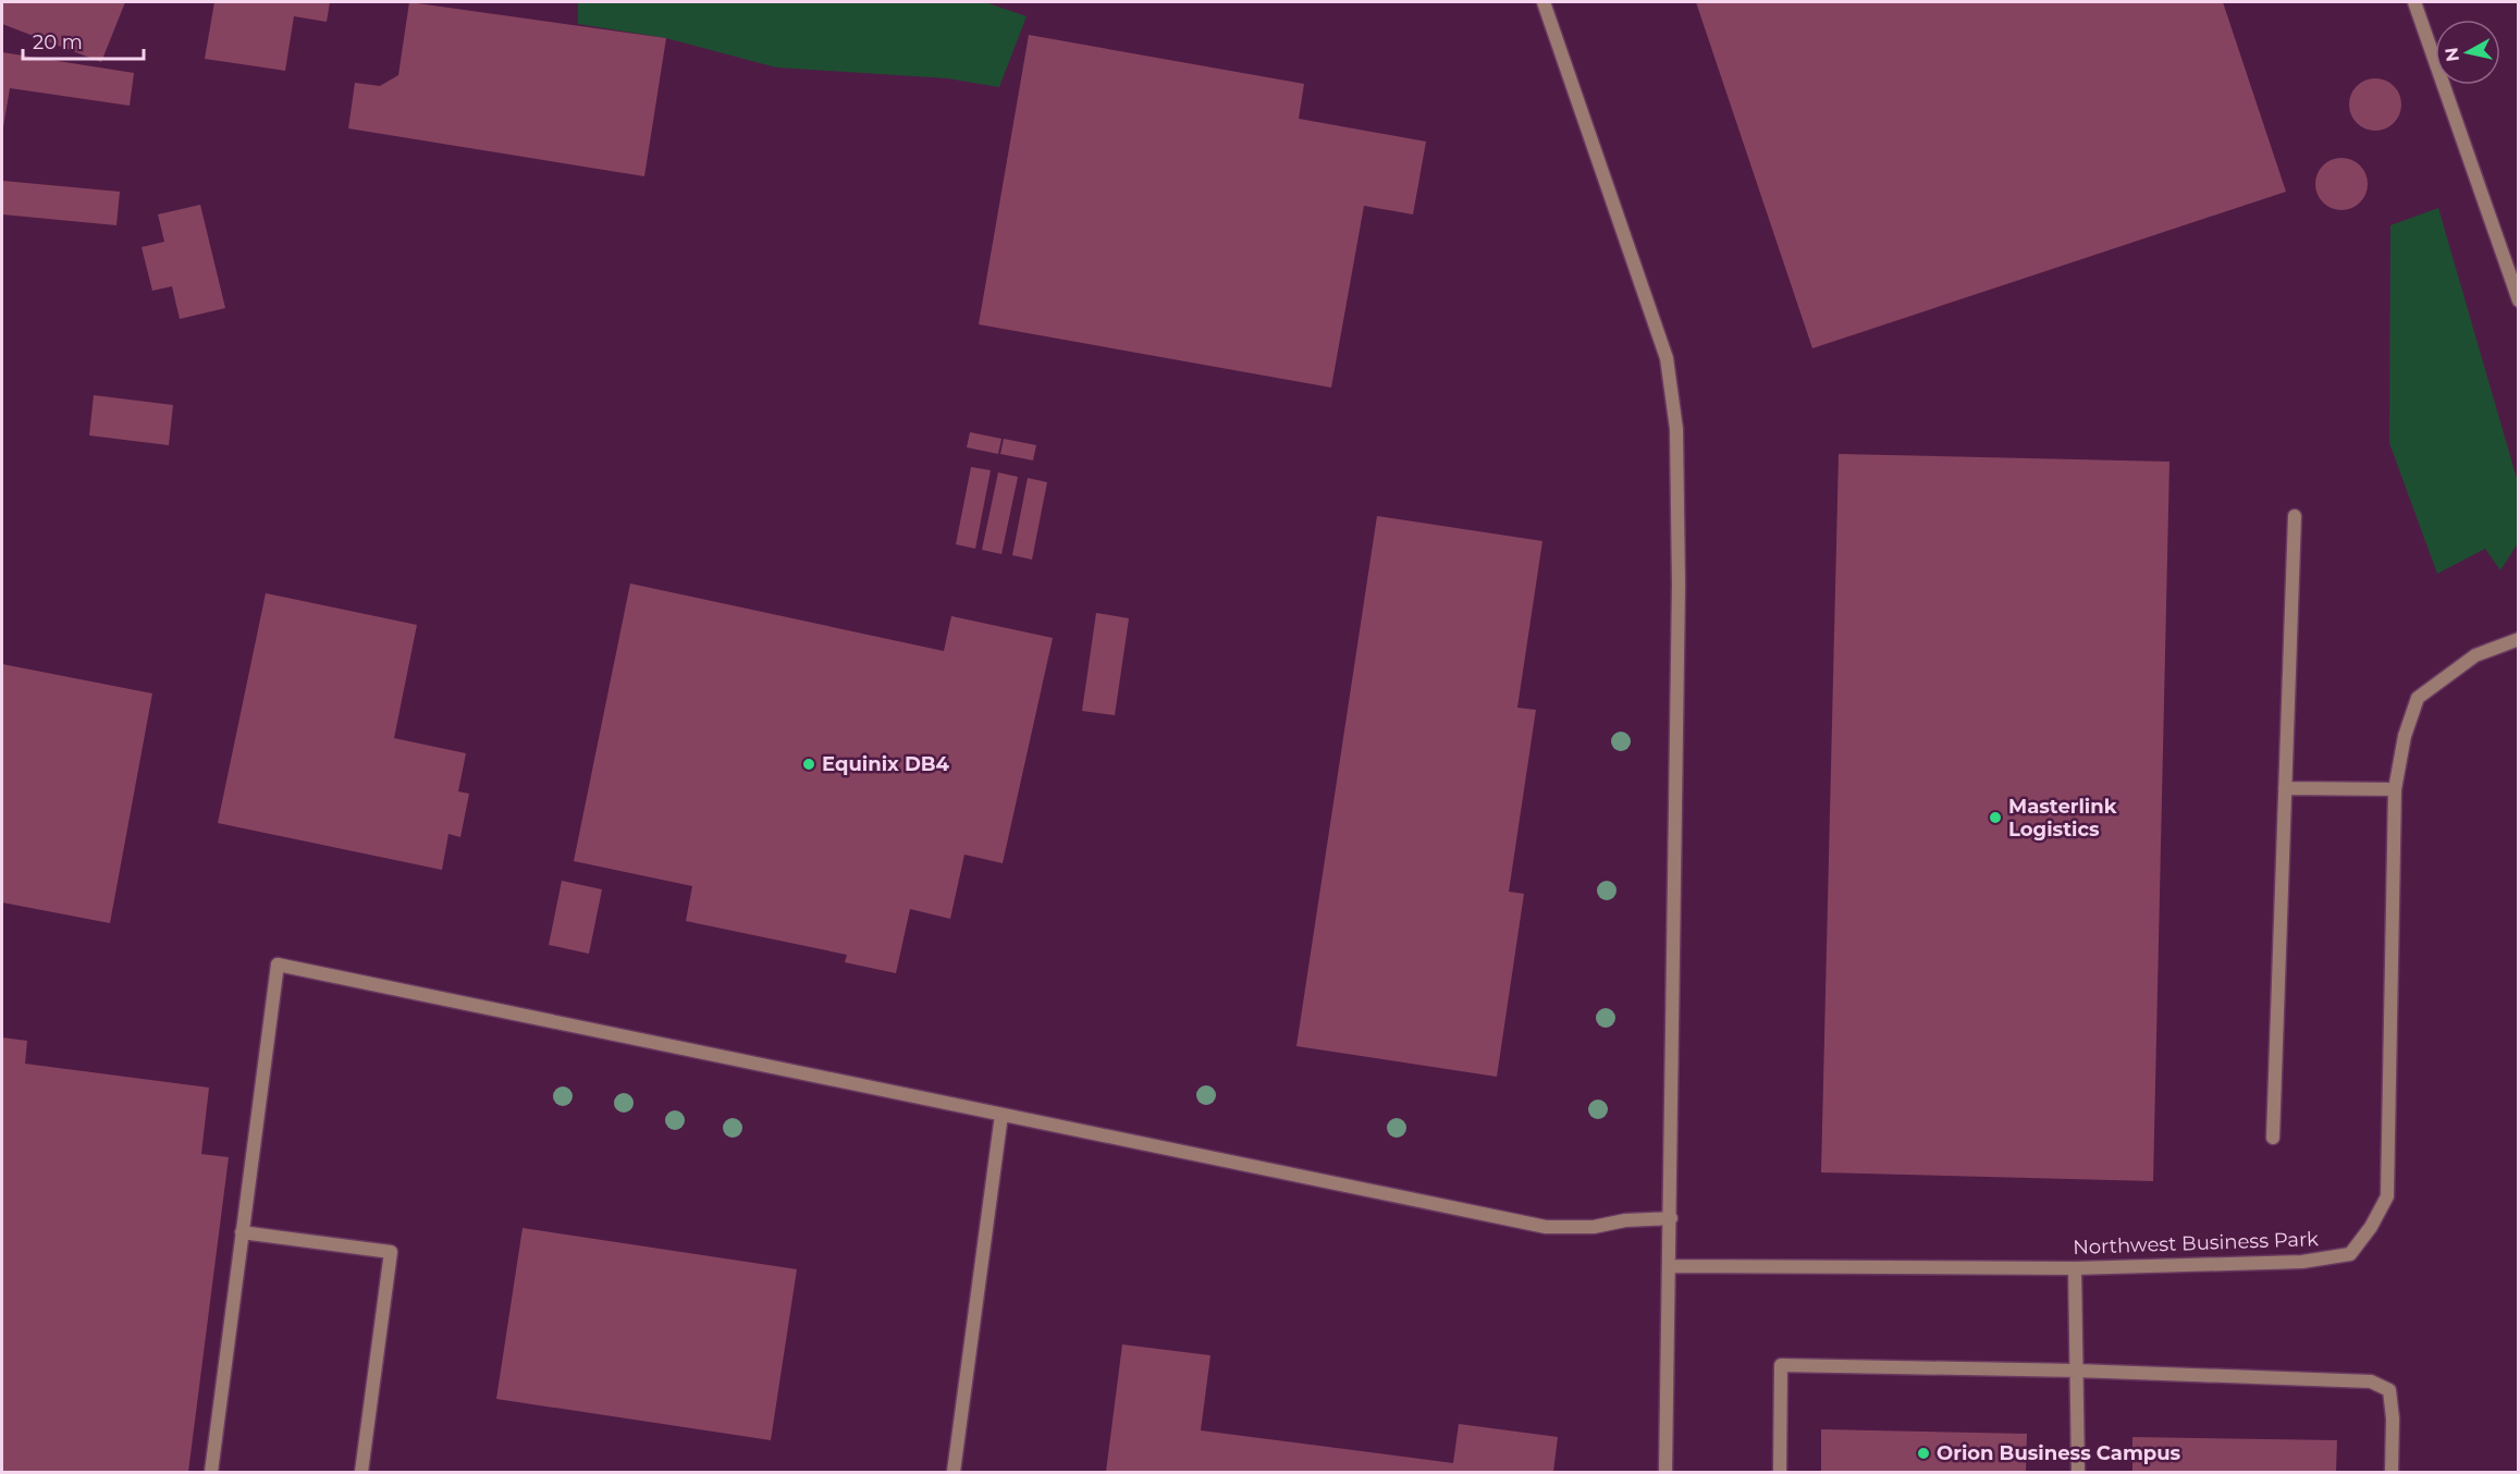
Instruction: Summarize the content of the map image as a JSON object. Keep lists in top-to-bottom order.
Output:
{
  "streets": {
    "street": ["Northwest Business Park"]
  },
  "places": ["Equinix DB4", "Masterlink Logistics", "Orion Business Campus"],
  "scale_bar": "20 m",
  "north": "left"
}
